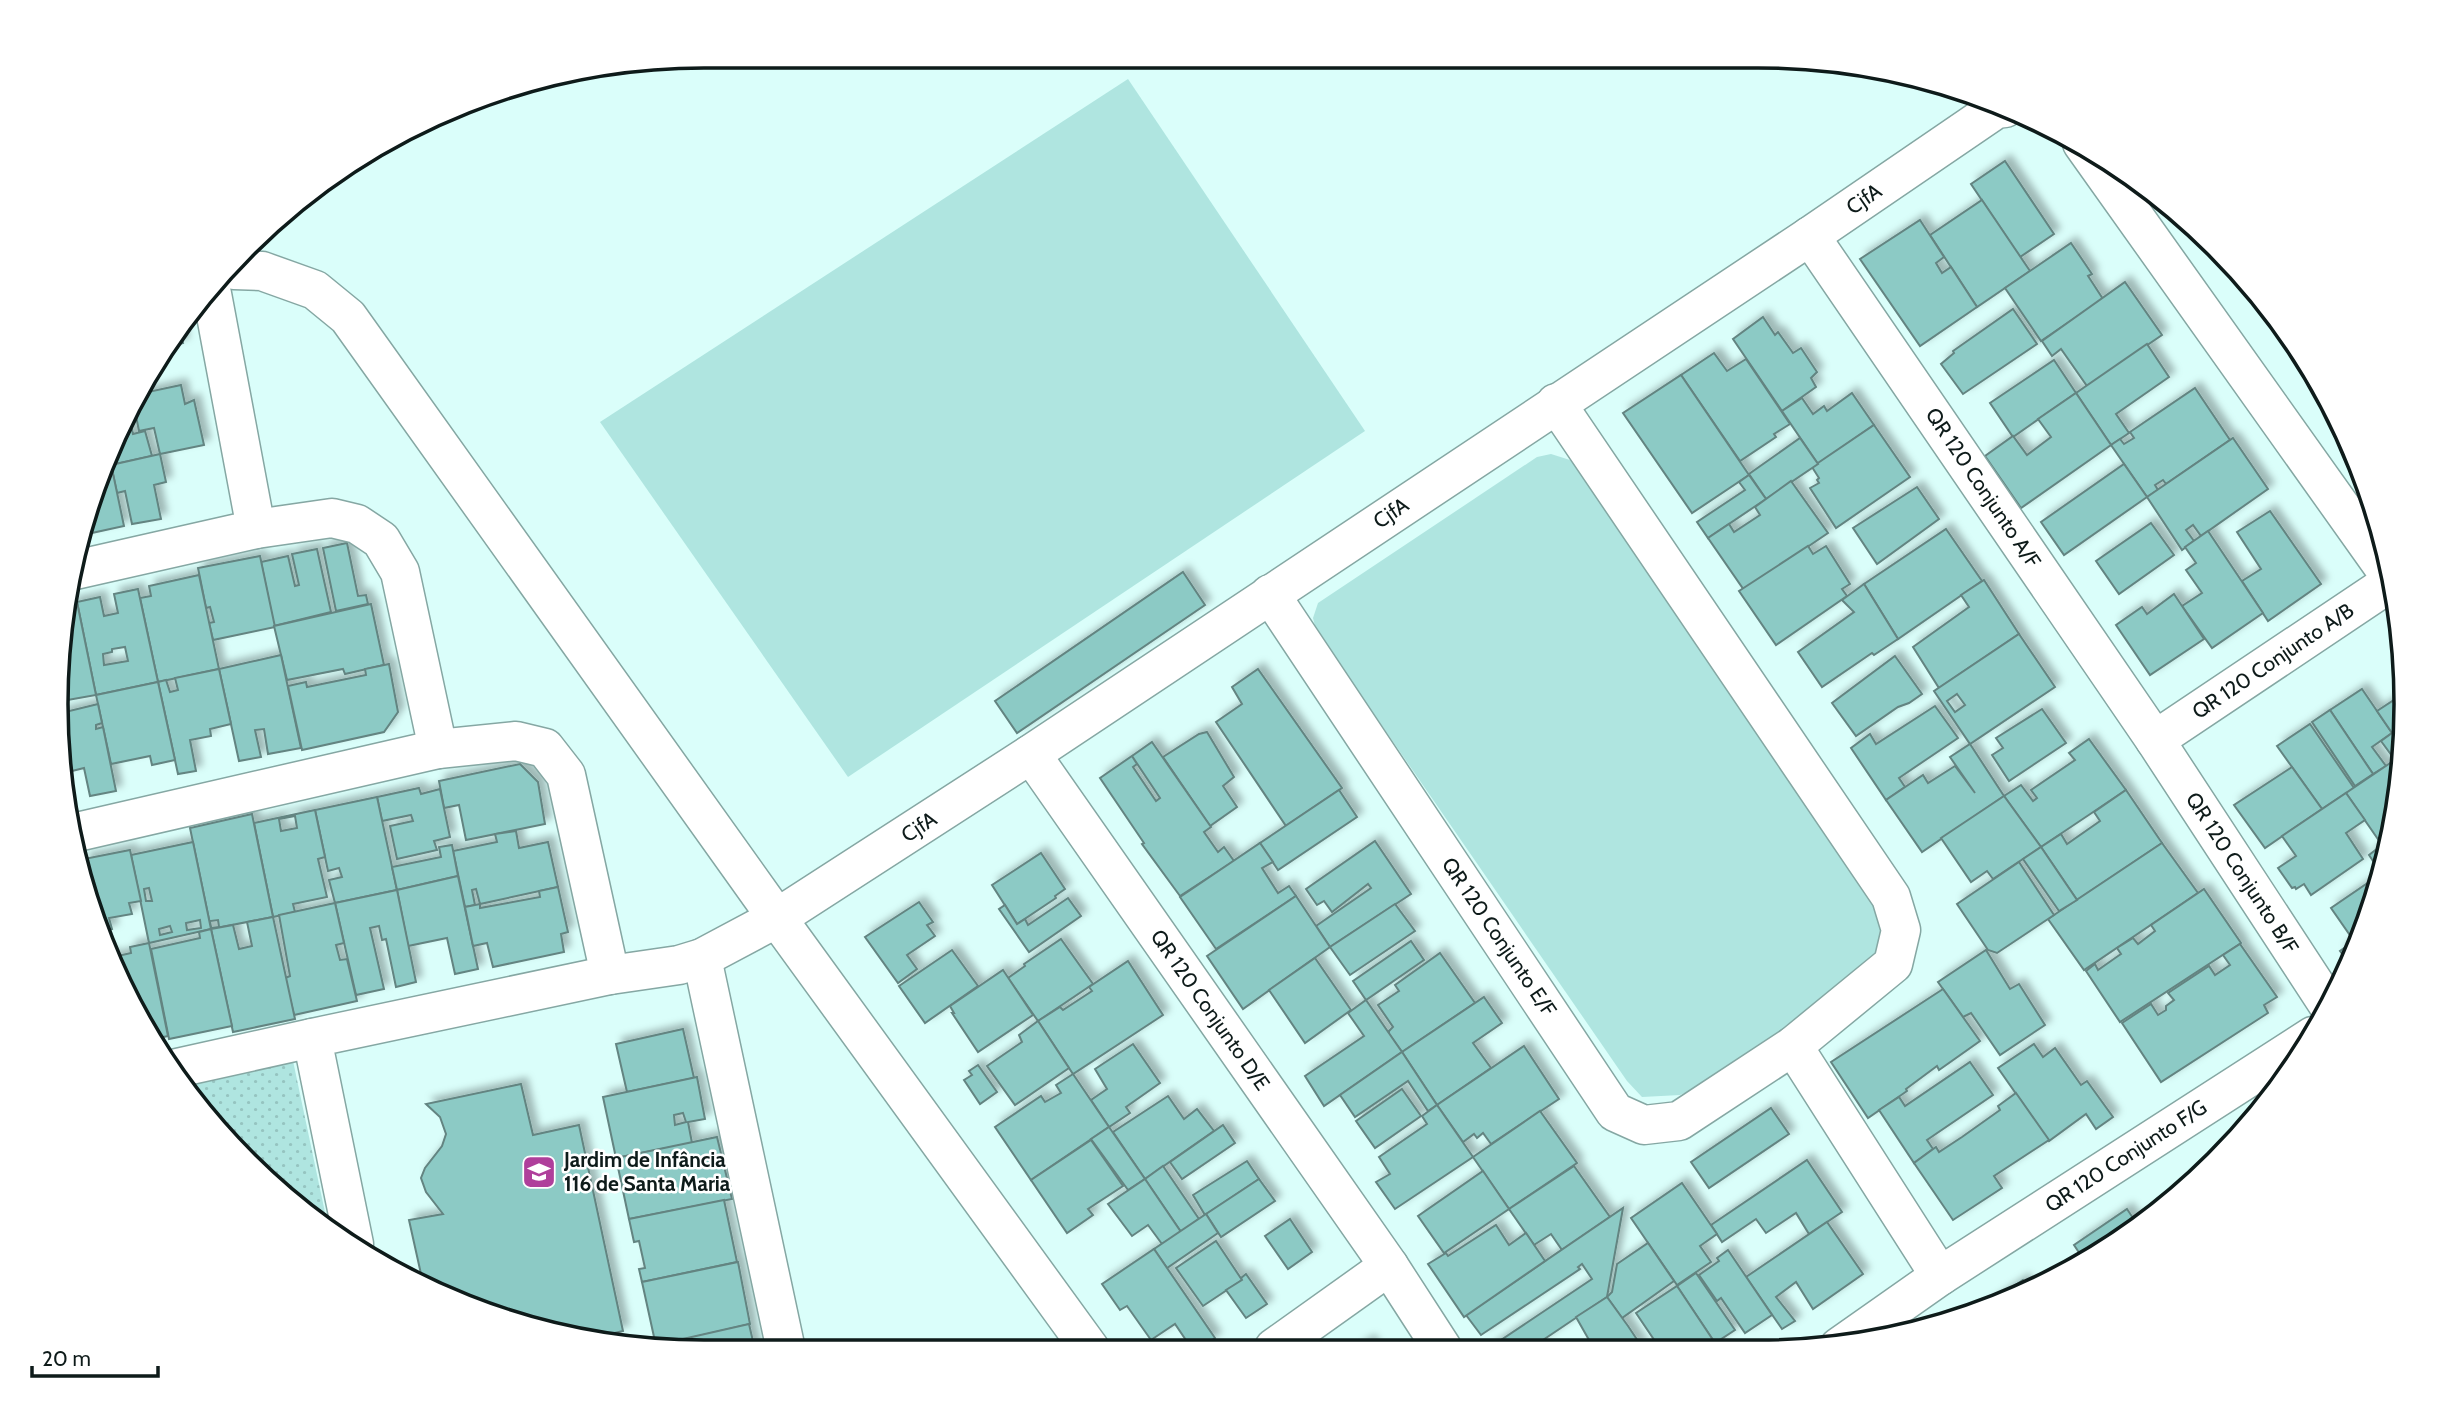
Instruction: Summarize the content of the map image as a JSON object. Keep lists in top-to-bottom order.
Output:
{
  "streets": {
    "street": [
      "CjfA",
      "QR 120 Conjunto A/F",
      "QR 120 Conjunto A/B",
      "QR 120 Conjunto B/F",
      "QR 120 Conjunto E/F",
      "QR 120 Conjunto D/E",
      "QR 120 Conjunto F/G"
    ]
  },
  "crossings": [
    ["CjfA", "QR 120 Conjunto A/F"],
    ["CjfA", "QR 120 Conjunto E/F"],
    ["CjfA", "QR 120 Conjunto D/E"],
    ["QR 120 Conjunto A/F", "QR 120 Conjunto A/B"],
    ["QR 120 Conjunto A/F", "QR 120 Conjunto B/F"],
    ["QR 120 Conjunto A/B", "QR 120 Conjunto B/F"]
  ],
  "places": {
    "school or university": ["Jardim de Infância 116 de Santa Maria"]
  },
  "scale_bar": "20 m"
}
